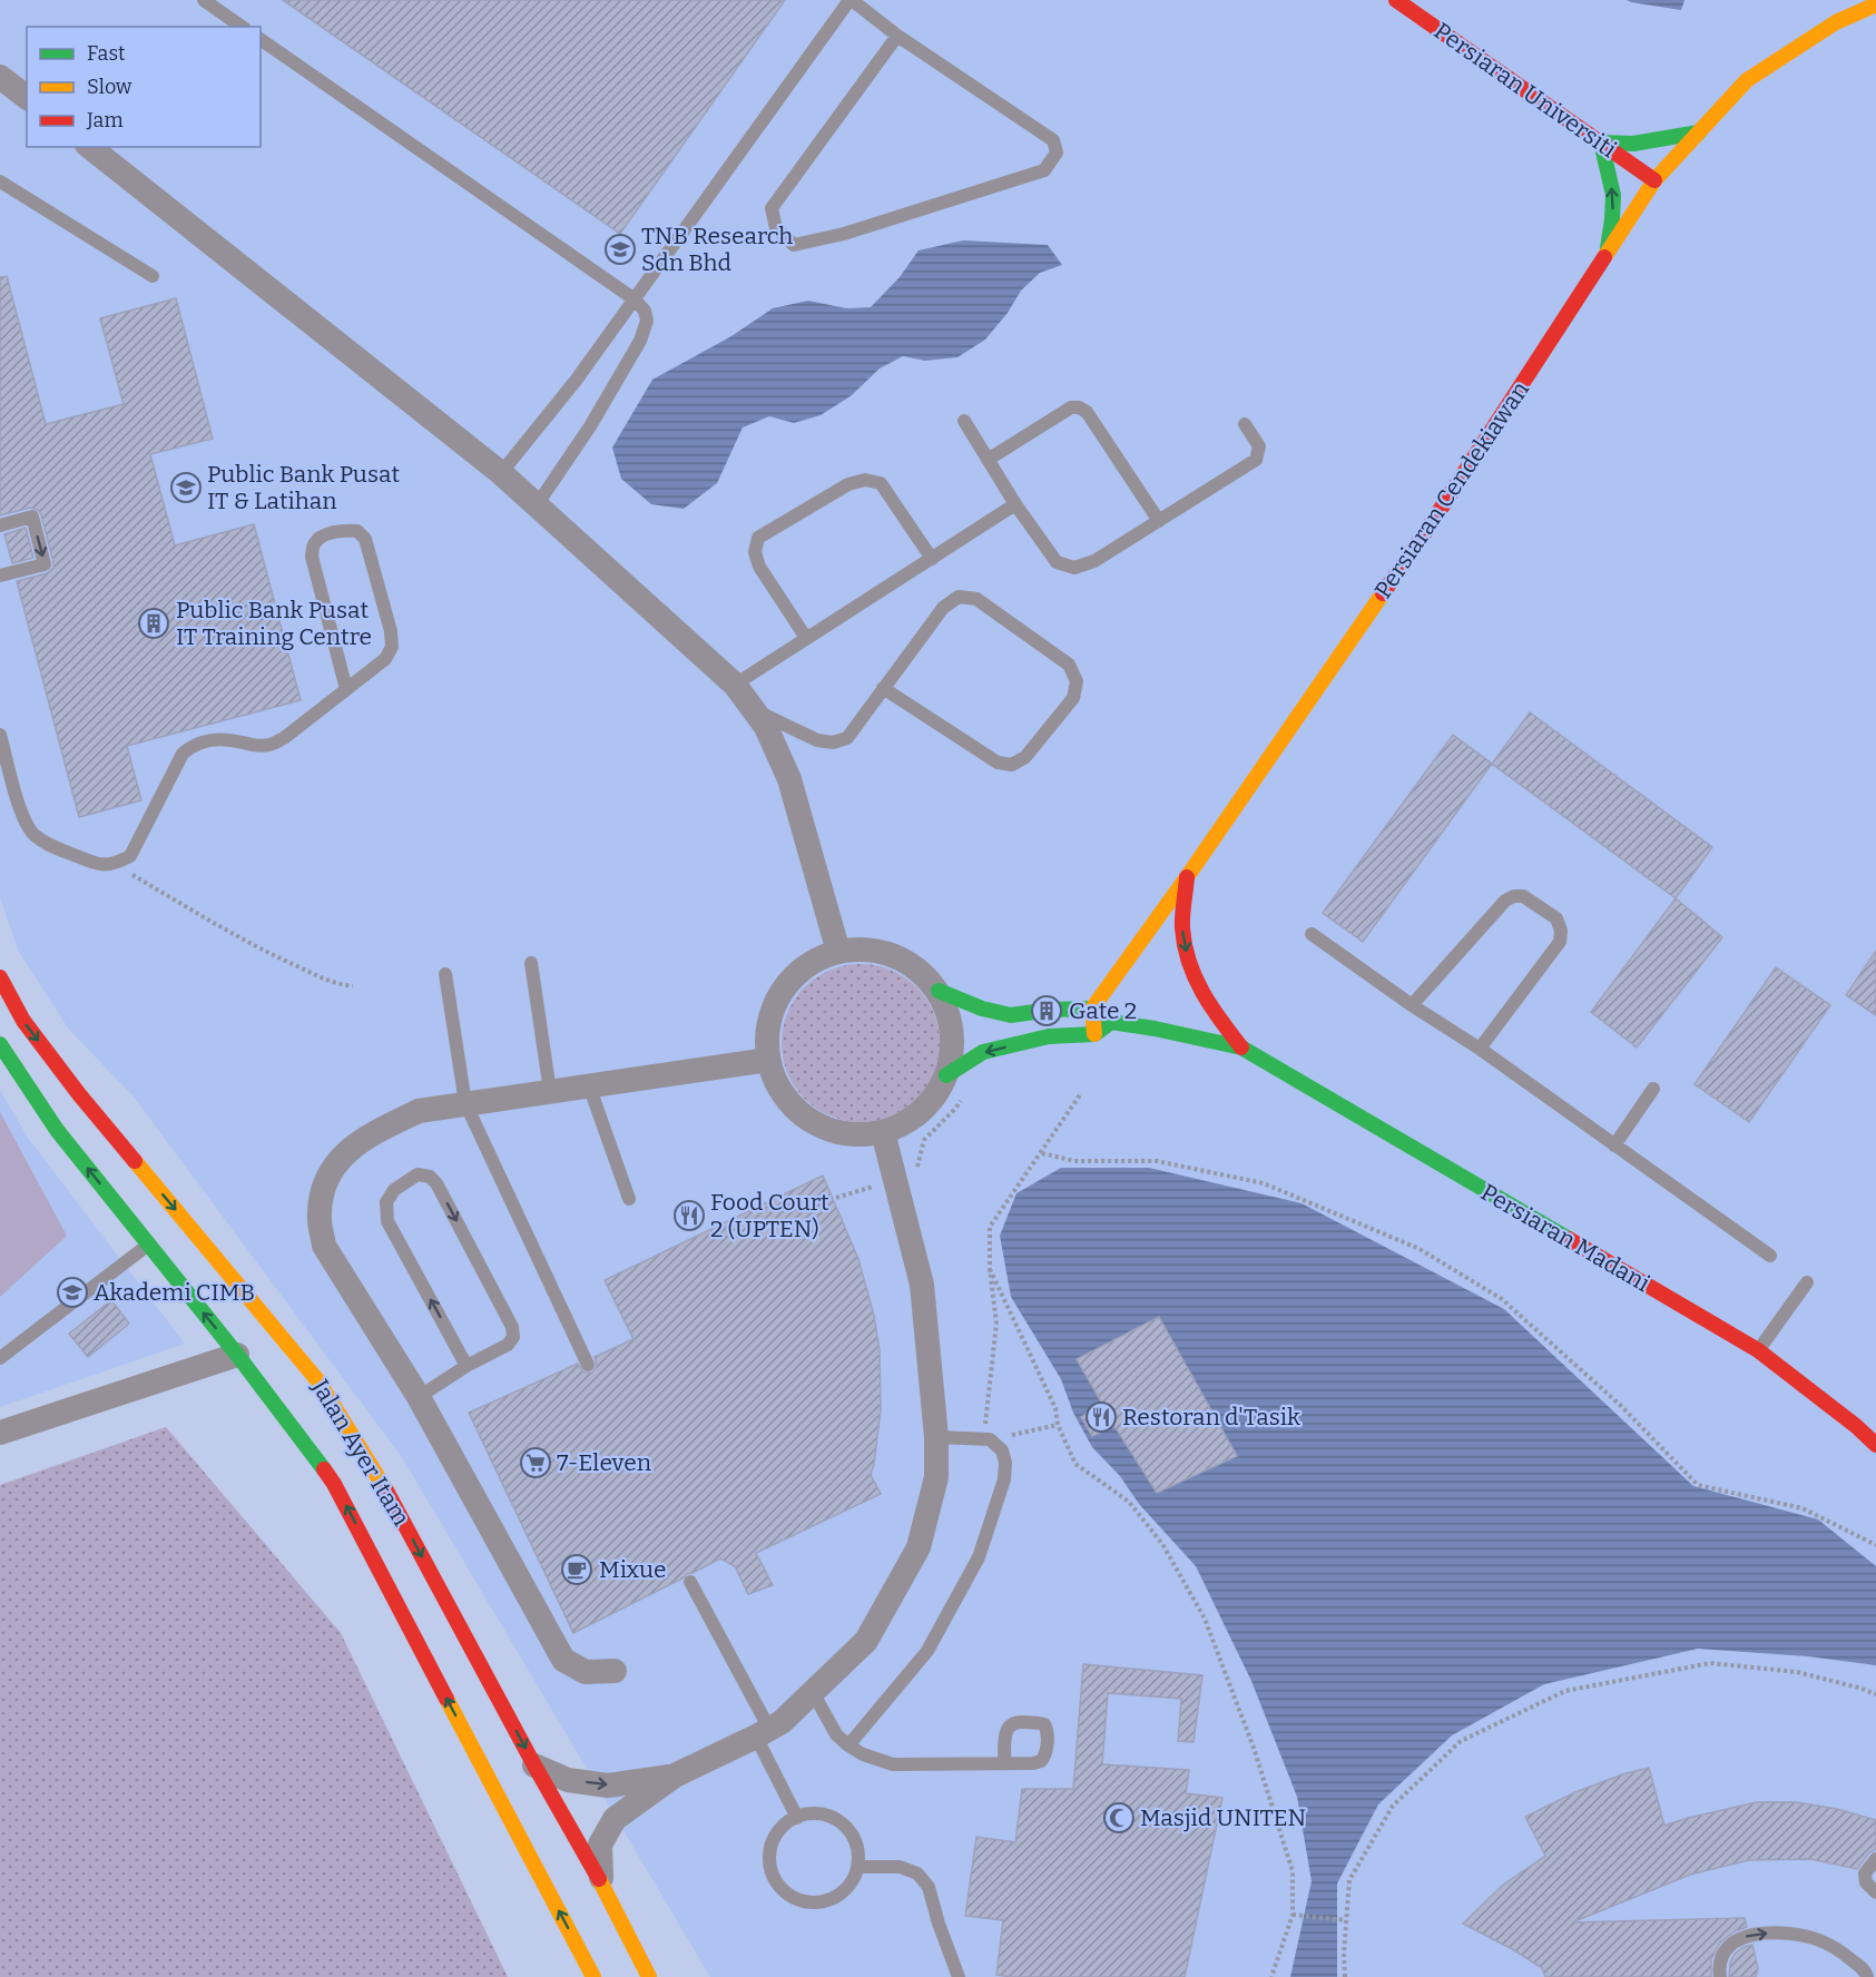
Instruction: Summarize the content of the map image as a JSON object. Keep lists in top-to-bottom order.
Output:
{
  "streets": {
    "street": [
      "Persiaran Universiti",
      "Persiaran Cendekiawan",
      "Persiaran Madani",
      "Jalan Ayer Itam"
    ]
  },
  "crossings": [
    ["Persiaran Universiti", "Persiaran Cendekiawan"]
  ],
  "places": {
    "school or university": ["TNB Research Sdn Bhd", "Public Bank Pusat IT & Latihan", "Akademi CIMB"],
    "building": ["Public Bank Pusat IT Training Centre", "Gate 2"],
    "restaurant": ["Food Court 2 (UPTEN)", "Restoran d'Tasik"],
    "supermarket": ["7-Eleven"],
    "cafe": ["Mixue"],
    "mosque": ["Masjid UNITEN"]
  },
  "legend": ["Fast", "Slow", "Jam"]
}
